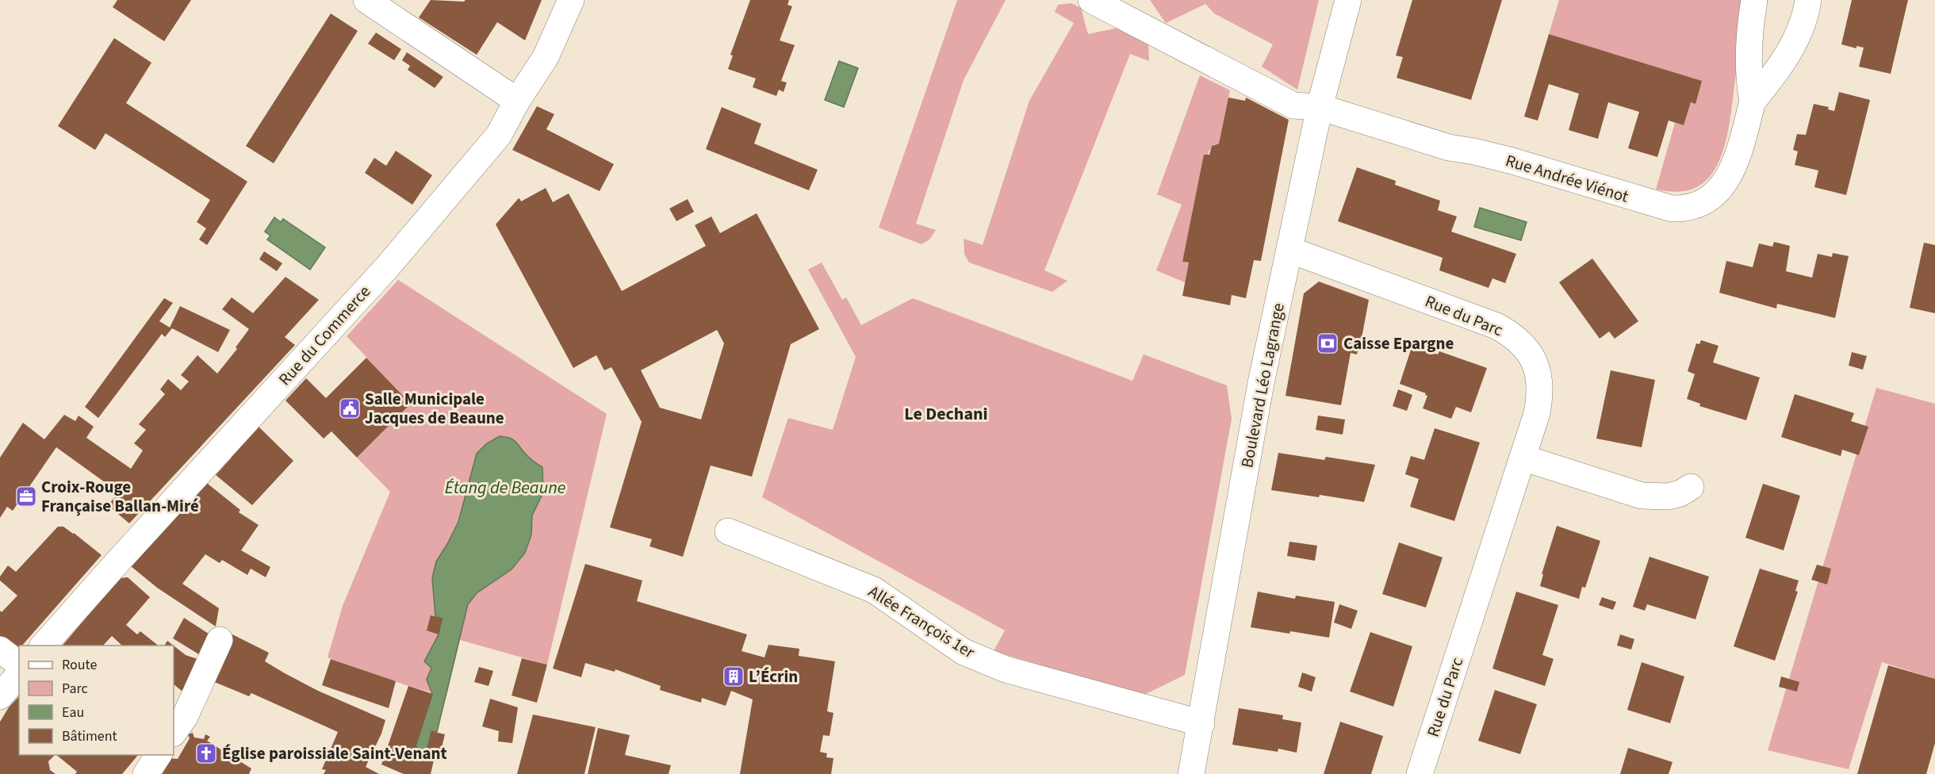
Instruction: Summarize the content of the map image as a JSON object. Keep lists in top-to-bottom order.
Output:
{
  "streets": {
    "street": [
      "Rue Andrée Viénot",
      "Rue du Parc",
      "Rue du Commerce",
      "Boulevard Léo Lagrange",
      "Allée François 1er"
    ]
  },
  "crossings": [
    ["Rue Andrée Viénot", "Boulevard Léo Lagrange"],
    ["Rue du Parc", "Boulevard Léo Lagrange"],
    ["Boulevard Léo Lagrange", "Allée François 1er"]
  ],
  "districts": ["Le Dechani"],
  "water": ["Étang de Beaune"],
  "places": {
    "bank": ["Caisse Epargne"],
    "public building": ["Salle Municipale Jacques de Beaune"],
    "office": ["Croix-Rouge Française Ballan-Miré"],
    "building": ["L’Écrin"],
    "church": ["Église paroissiale Saint-Venant"]
  },
  "legend": [
    "Route",
    "Parc",
    "Eau",
    "Bâtiment"
  ]
}
